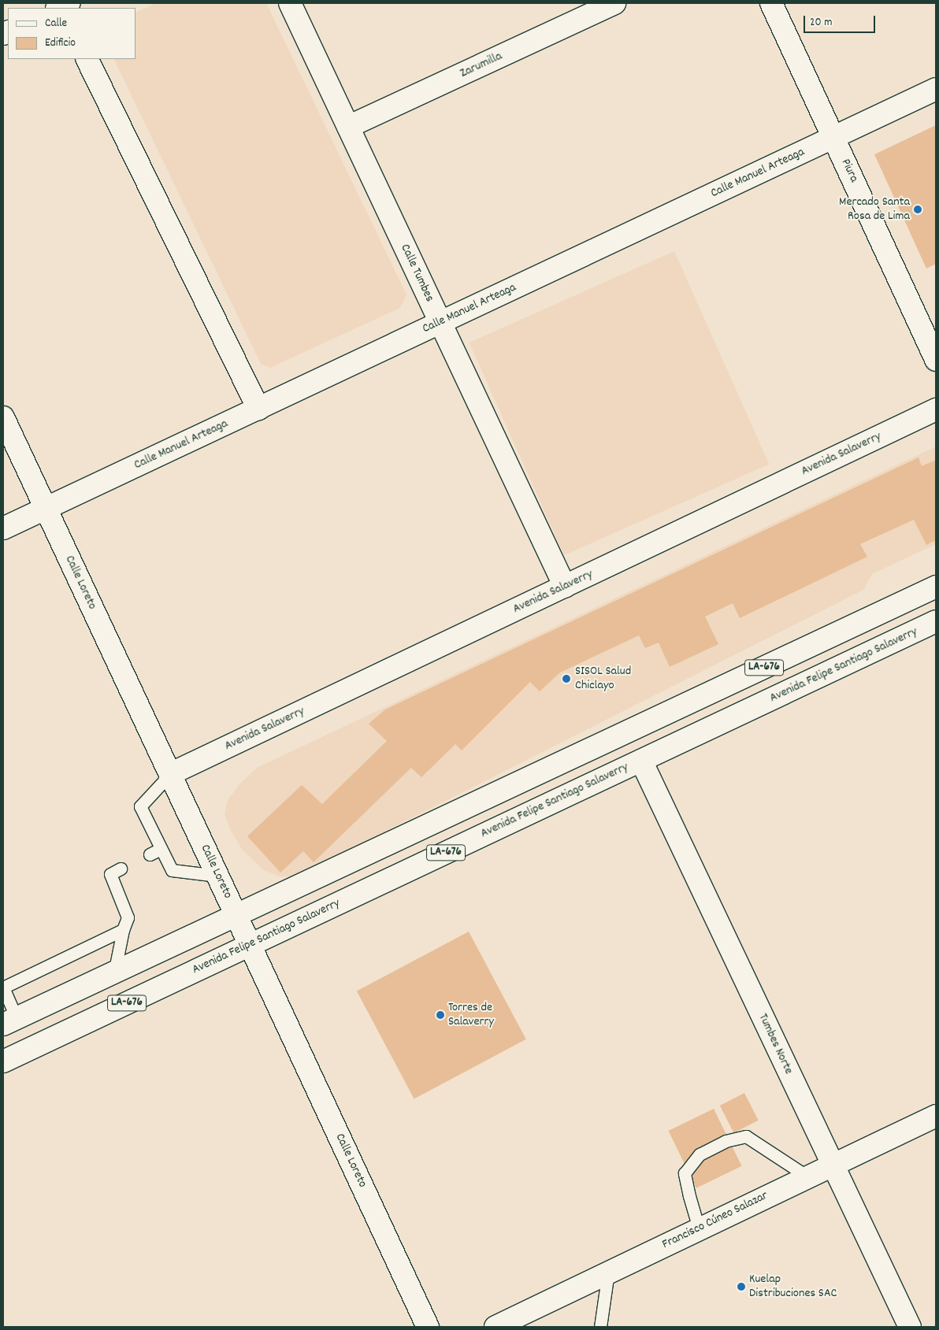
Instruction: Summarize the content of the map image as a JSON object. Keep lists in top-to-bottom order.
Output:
{
  "streets": {
    "street": [
      "Zarumilla",
      "Piura",
      "Calle Manuel Arteaga",
      "Calle Tumbes",
      "Avenida Salaverry",
      "Calle Loreto",
      "Avenida Felipe Santiago Salaverry",
      "LA-676",
      "Tumbes Norte",
      "Francisco Cúneo Salazar"
    ]
  },
  "crossings": [
    ["Zarumilla", "Calle Tumbes"],
    ["Piura", "Calle Manuel Arteaga"],
    ["Calle Manuel Arteaga", "Calle Tumbes"],
    ["Calle Manuel Arteaga", "Calle Loreto"],
    ["Calle Tumbes", "Avenida Salaverry"],
    ["Avenida Salaverry", "Calle Loreto"],
    ["Calle Loreto", "Avenida Felipe Santiago Salaverry"],
    ["Calle Loreto", "LA-676"],
    ["Avenida Felipe Santiago Salaverry", "Tumbes Norte"],
    ["Tumbes Norte", "Francisco Cúneo Salazar"]
  ],
  "places": [
    "Mercado Santa Rosa de Lima",
    "SISOL Salud Chiclayo",
    "Torres de Salaverry",
    "Kuelap Distribuciones SAC"
  ],
  "legend": ["Calle", "Edificio"],
  "scale_bar": "20 m"
}
